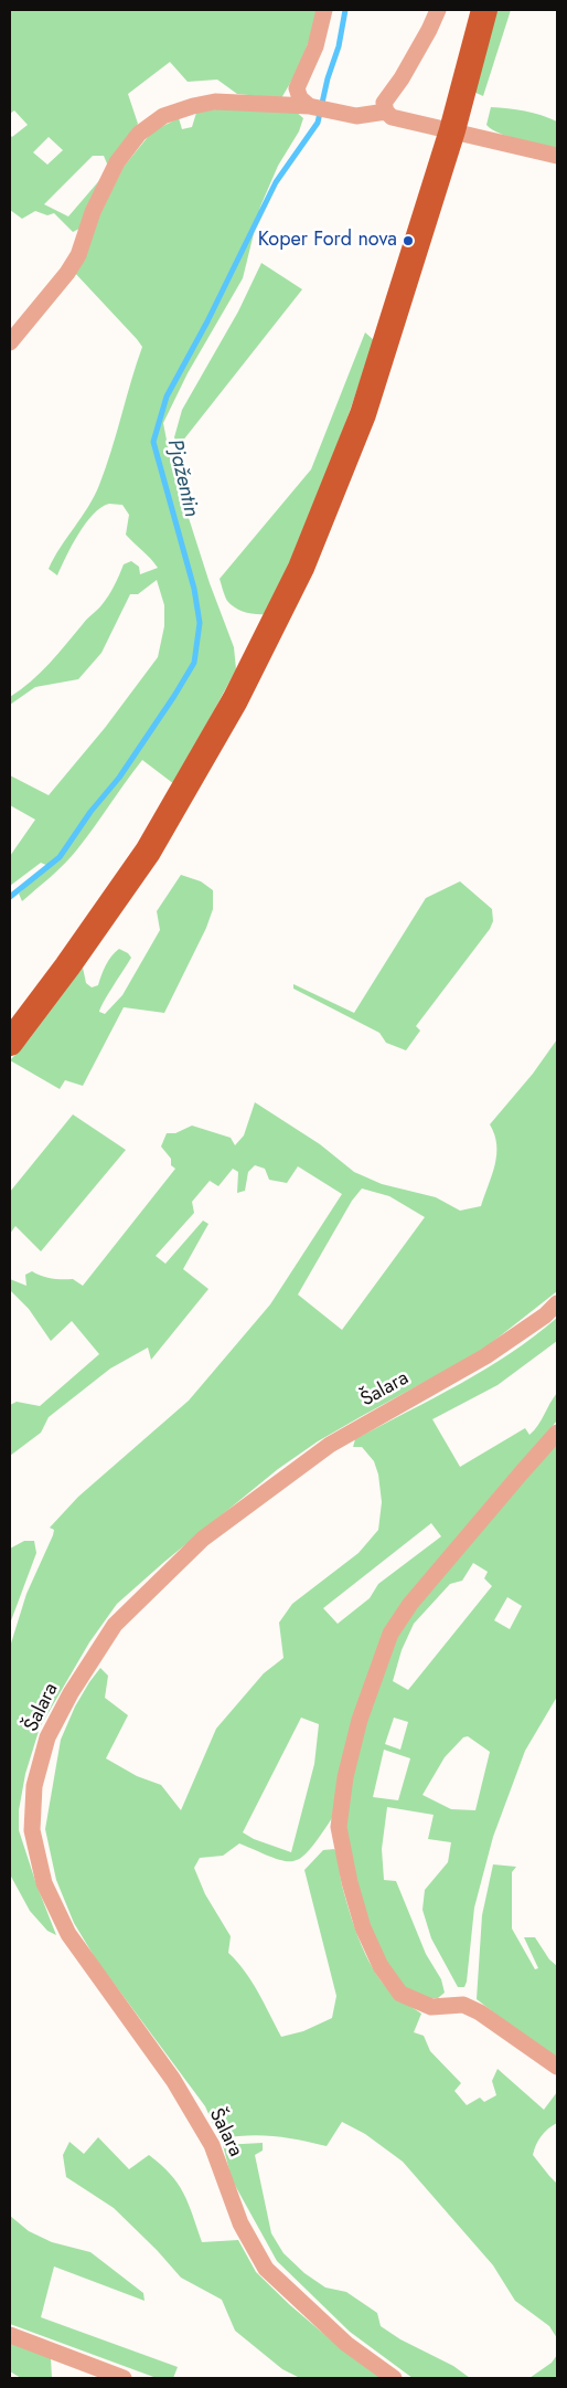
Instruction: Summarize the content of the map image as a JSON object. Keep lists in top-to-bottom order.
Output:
{
  "streets": {
    "street": ["Šalara"]
  },
  "water": ["Pjažentin"],
  "places": ["Koper Ford nova"]
}
